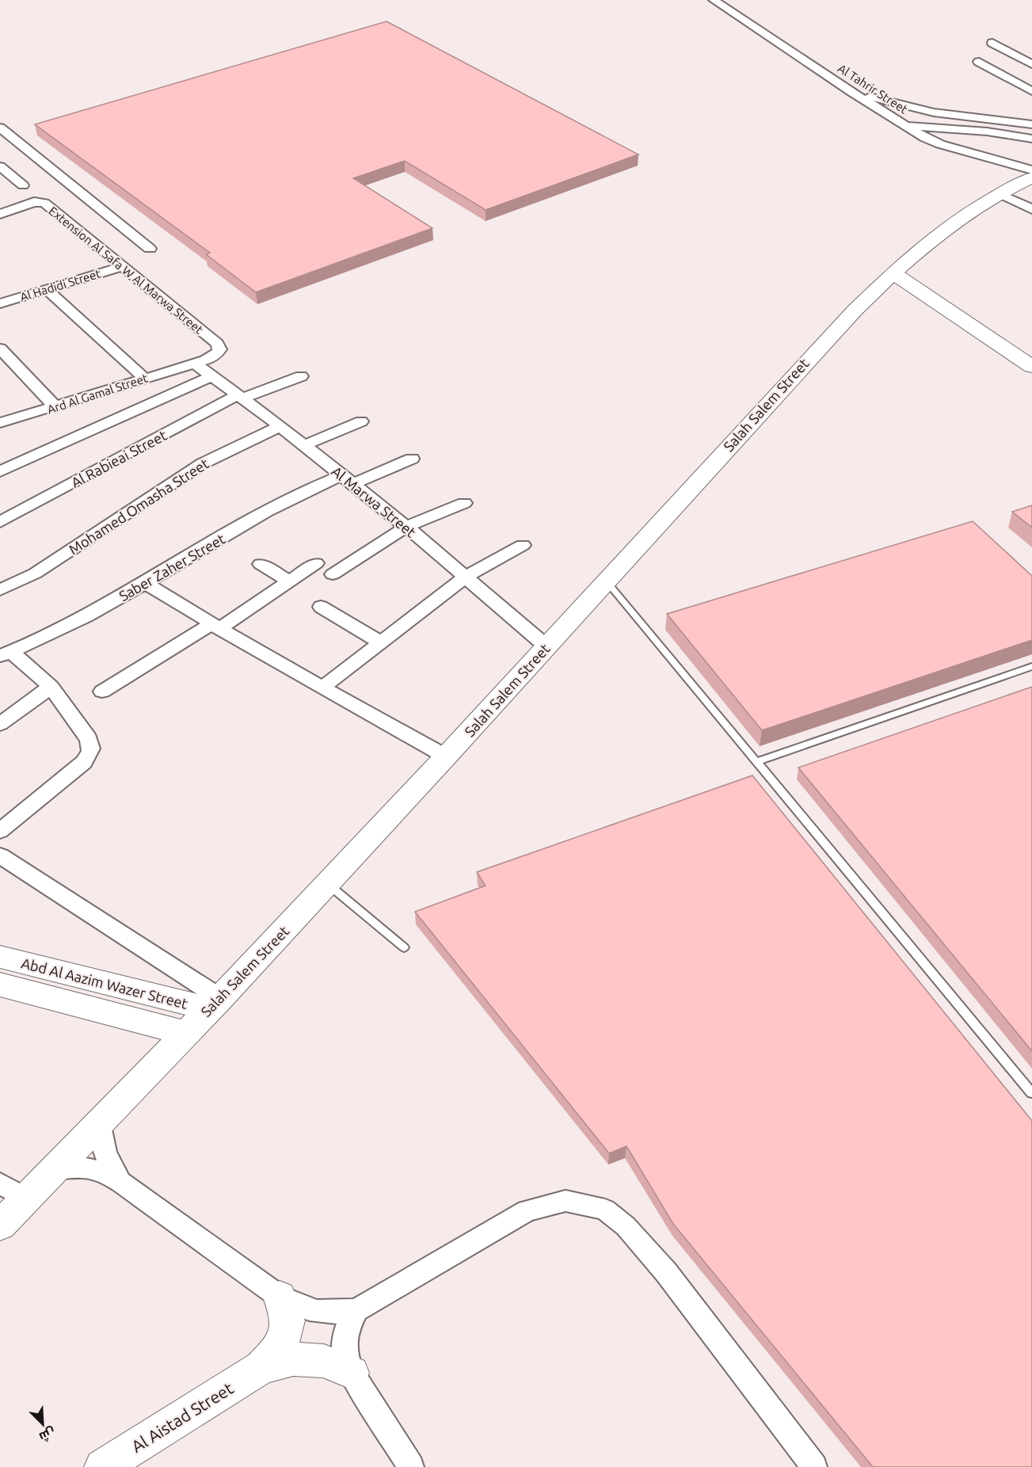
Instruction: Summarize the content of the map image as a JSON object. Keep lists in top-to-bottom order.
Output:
{
  "streets": {
    "street": [
      "Al Tahrir Street",
      "Extension Al Safa W Al Marwa Street",
      "Al Hadidi Street",
      "Ard Al Gamal Street",
      "Salah Salem Street",
      "Al Rabieai Street",
      "Al Marwa Street",
      "Mohamed Omasha Street",
      "Saber Zaher Street",
      "Abd Al Aazim Wazer Street",
      "Al Aistad Street"
    ]
  },
  "crossings": [
    ["Extension Al Safa W Al Marwa Street", "Al Hadidi Street"],
    ["Extension Al Safa W Al Marwa Street", "Ard Al Gamal Street"],
    ["Extension Al Safa W Al Marwa Street", "Al Marwa Street"],
    ["Ard Al Gamal Street", "Al Marwa Street"],
    ["Salah Salem Street", "Al Marwa Street"],
    ["Salah Salem Street", "Abd Al Aazim Wazer Street"],
    ["Al Rabieai Street", "Al Marwa Street"],
    ["Al Marwa Street", "Mohamed Omasha Street"],
    ["Al Marwa Street", "Saber Zaher Street"]
  ],
  "north": "bottom right"
}
